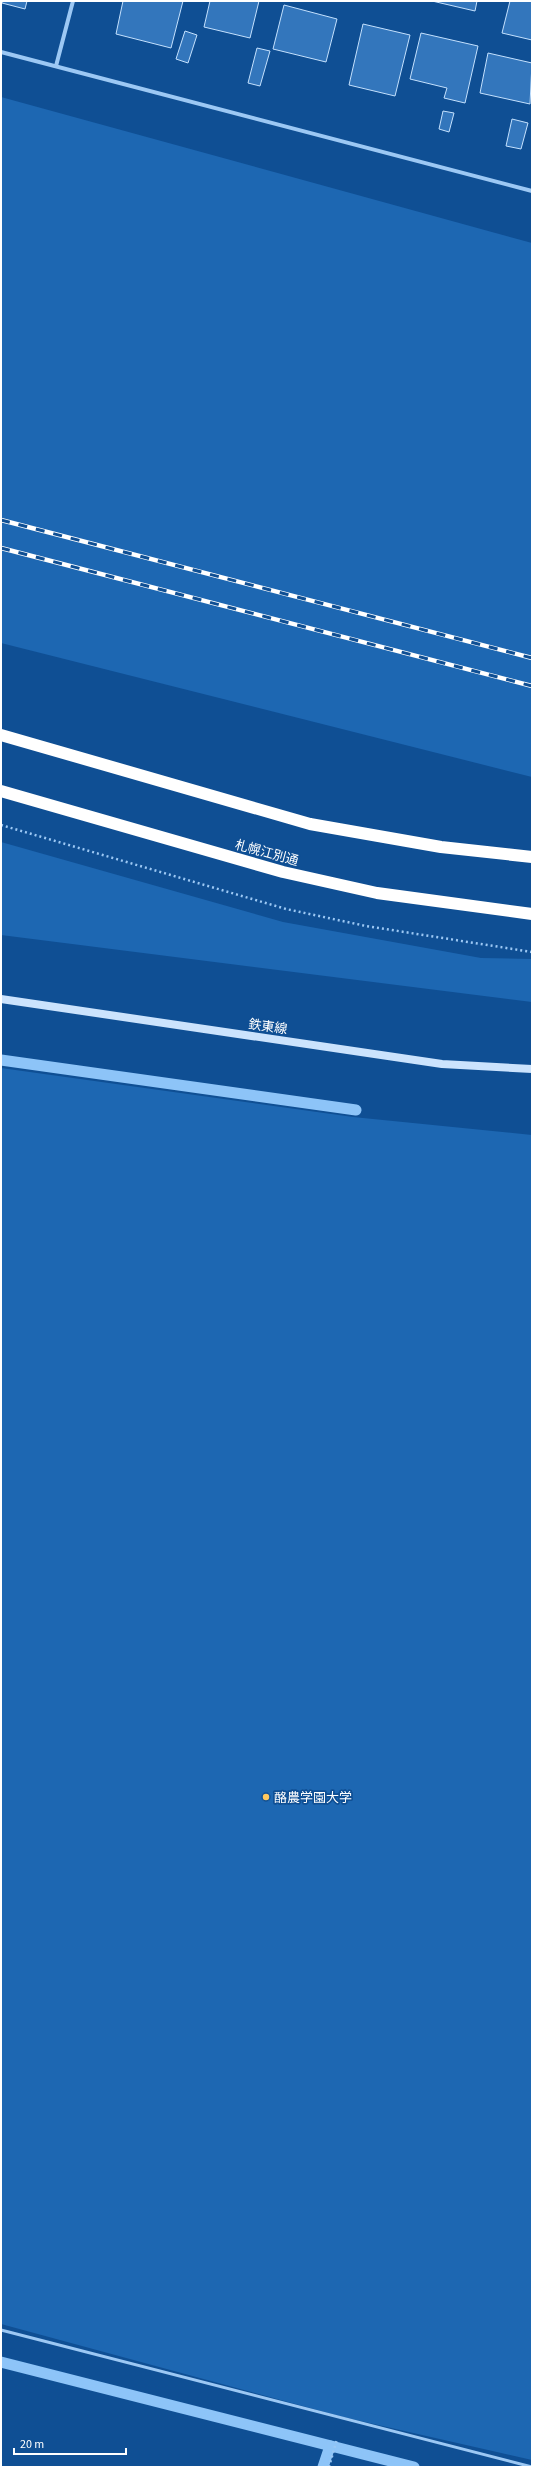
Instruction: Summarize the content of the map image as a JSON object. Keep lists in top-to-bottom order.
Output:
{
  "streets": {
    "highway": ["札幌江別通"],
    "street": ["鉄東線"]
  },
  "places": ["酪農学園大学"],
  "scale_bar": "20 m"
}
